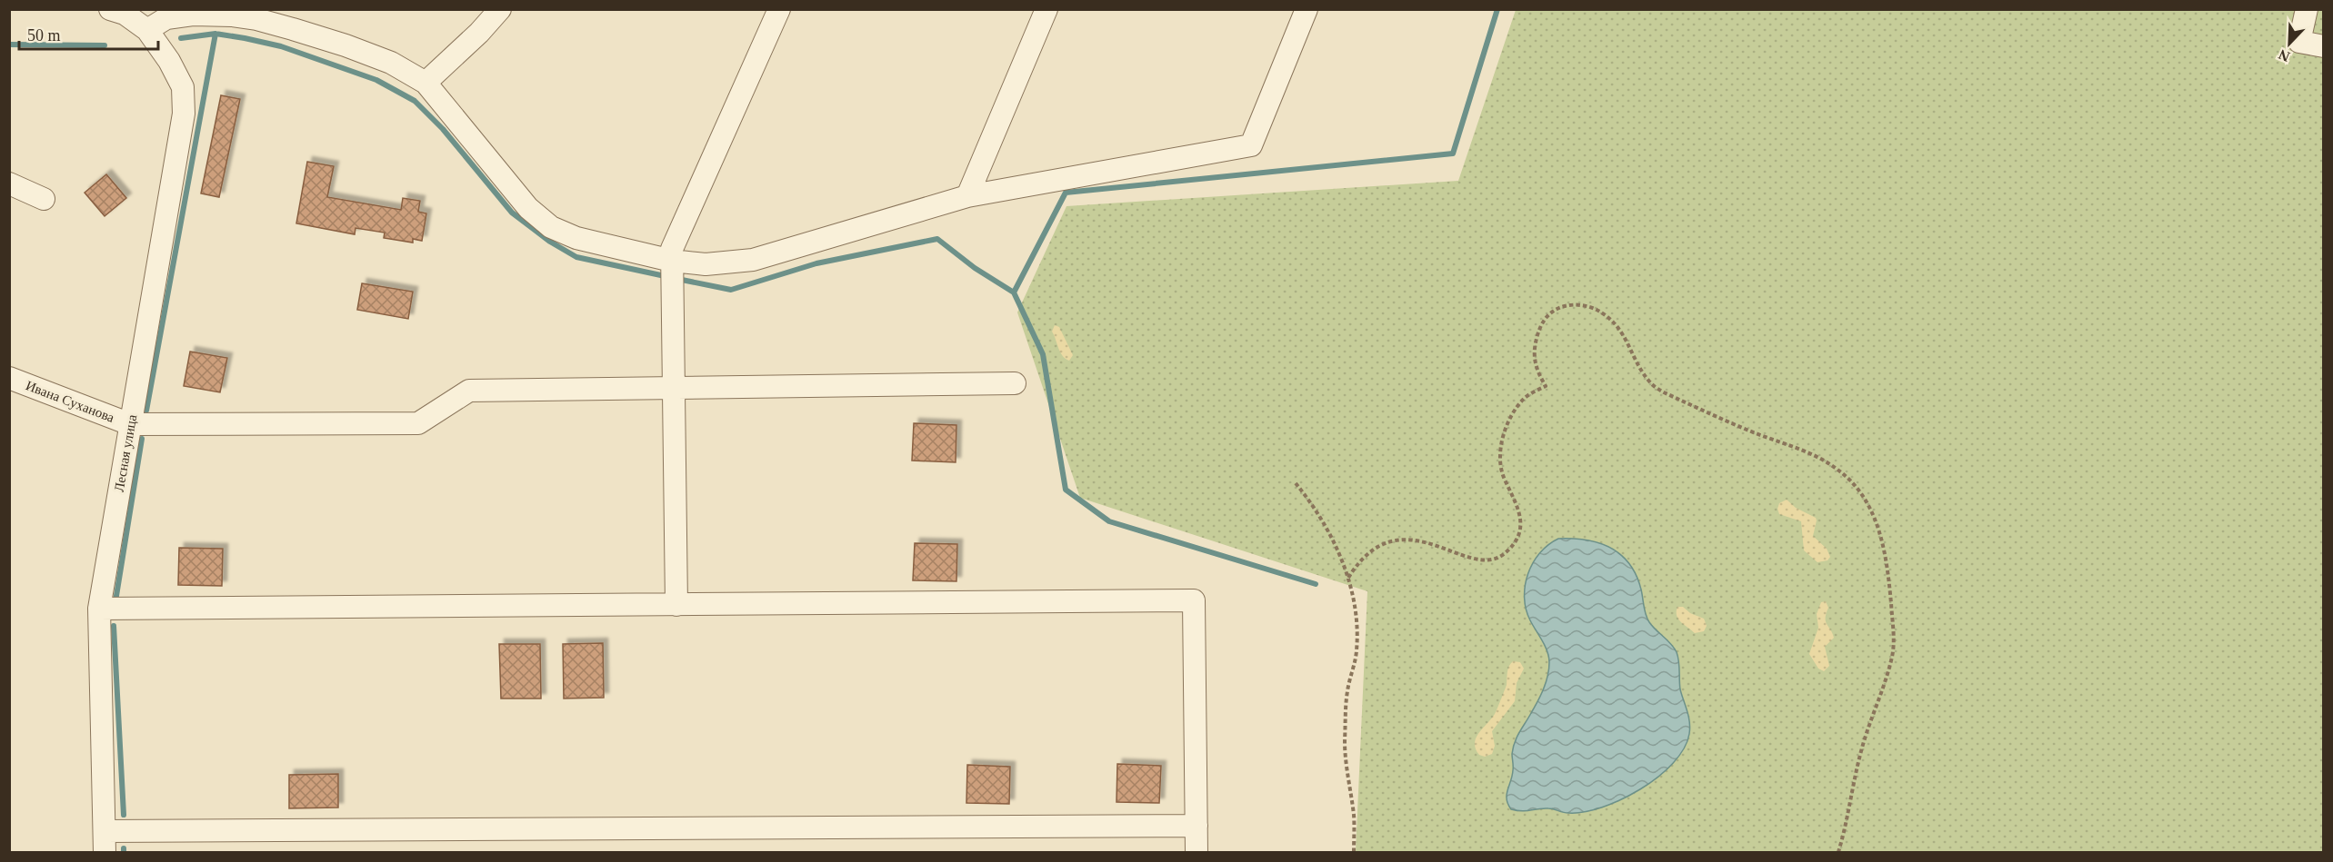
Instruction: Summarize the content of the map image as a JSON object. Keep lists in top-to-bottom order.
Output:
{
  "streets": {
    "street": ["Ивана Суханова", "Лесная улица"]
  },
  "crossings": [
    ["Ивана Суханова", "Лесная улица"]
  ],
  "scale_bar": "50 m",
  "north": "bottom left"
}
